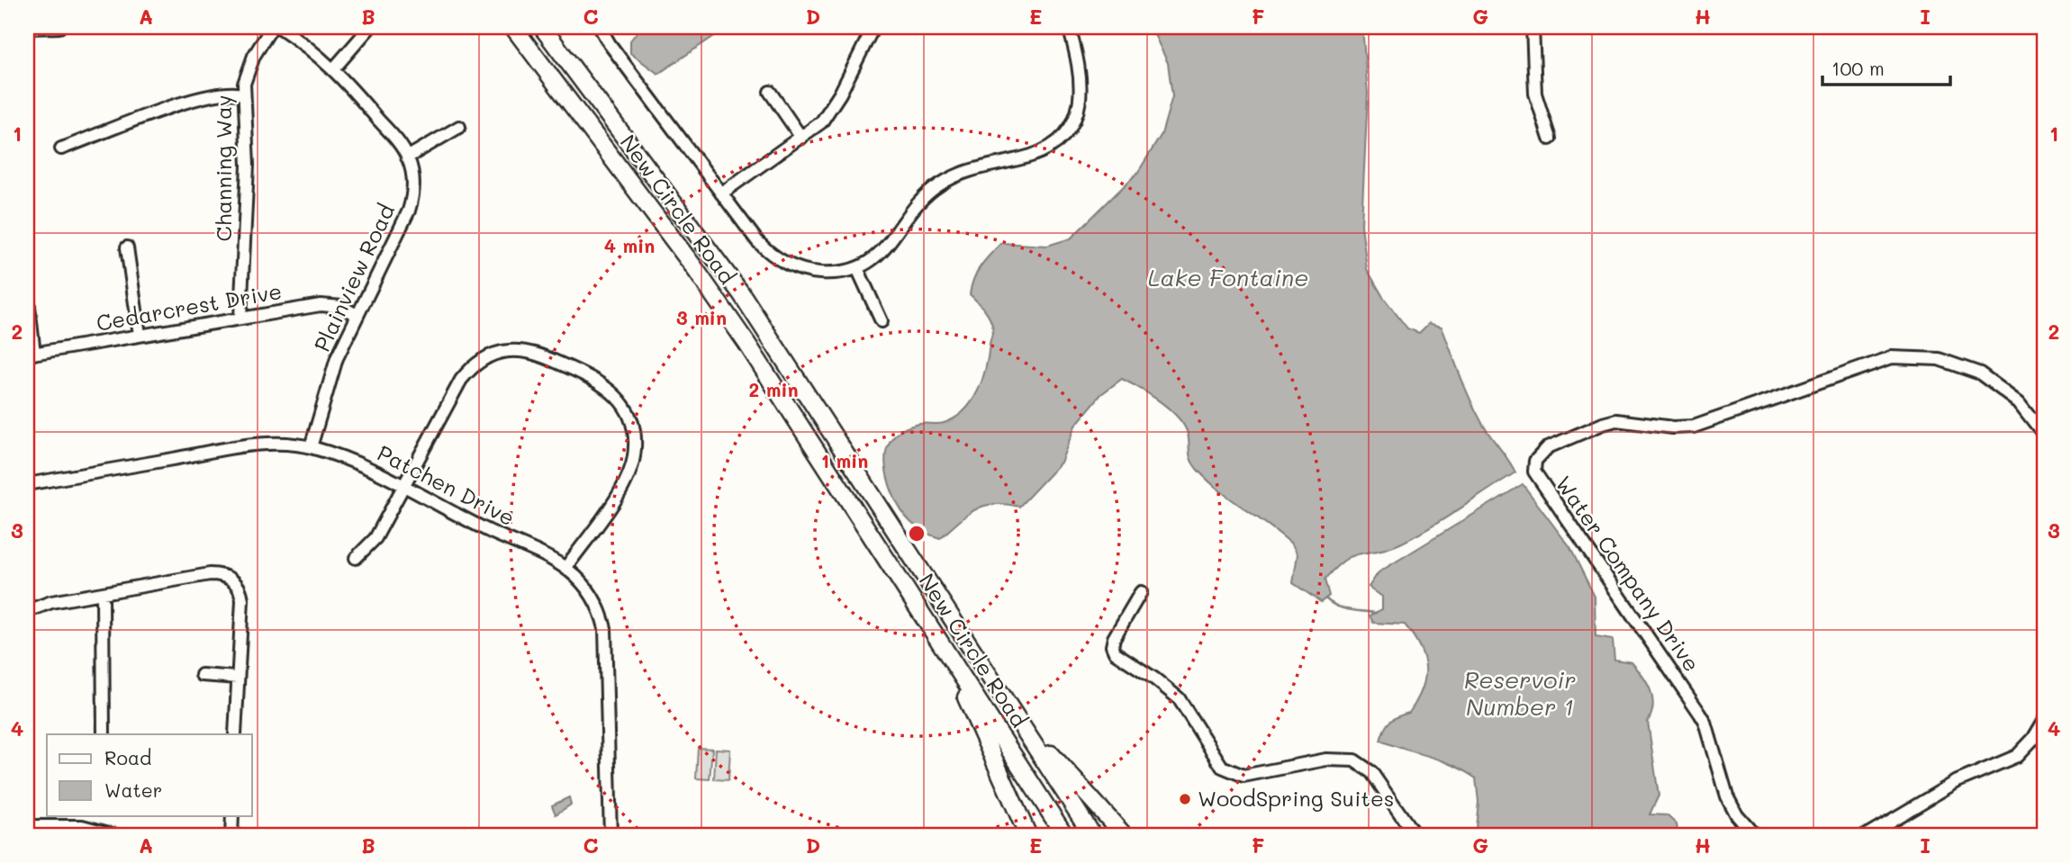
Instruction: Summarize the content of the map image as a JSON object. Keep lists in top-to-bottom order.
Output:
{
  "streets": {
    "highway": ["New Circle Road"],
    "street": [
      "Channing Way",
      "Plainview Road",
      "Cedarcrest Drive",
      "Patchen Drive",
      "Water Company Drive"
    ]
  },
  "crossings": [
    ["Channing Way", "Cedarcrest Drive"],
    ["Plainview Road", "Cedarcrest Drive"],
    ["Plainview Road", "Patchen Drive"]
  ],
  "water": ["Lake Fontaine", "Reservoir Number 1"],
  "places": ["WoodSpring Suites"],
  "legend": ["Road", "Water"],
  "scale_bar": "100 m",
  "grid": {
    "columns": [
      "A",
      "B",
      "C",
      "D",
      "E",
      "F",
      "G",
      "H",
      "I"
    ],
    "rows": [
      "1",
      "2",
      "3",
      "4"
    ]
  },
  "rings": [
    "4 min",
    "3 min",
    "2 min",
    "1 min"
  ]
}
